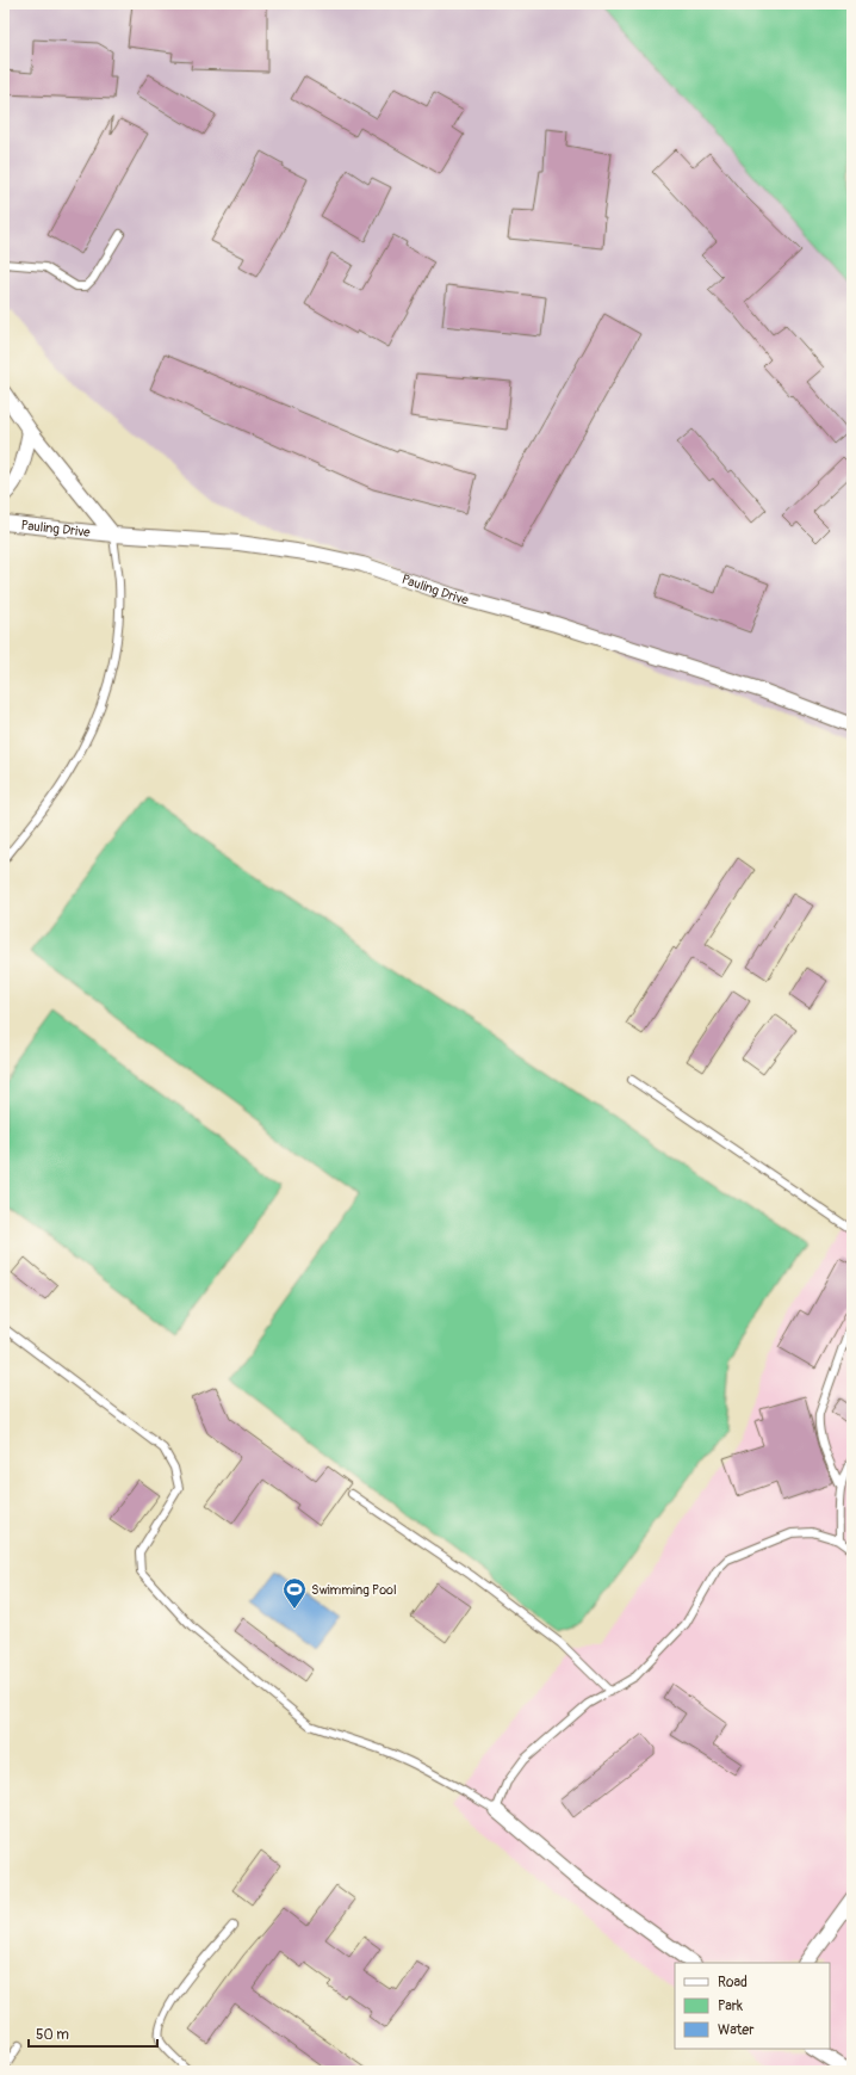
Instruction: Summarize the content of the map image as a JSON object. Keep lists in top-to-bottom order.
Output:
{
  "streets": {
    "street": ["Pauling Drive"]
  },
  "places": {
    "sports": ["Swimming Pool"]
  },
  "legend": ["Road", "Park", "Water"],
  "scale_bar": "50 m"
}
